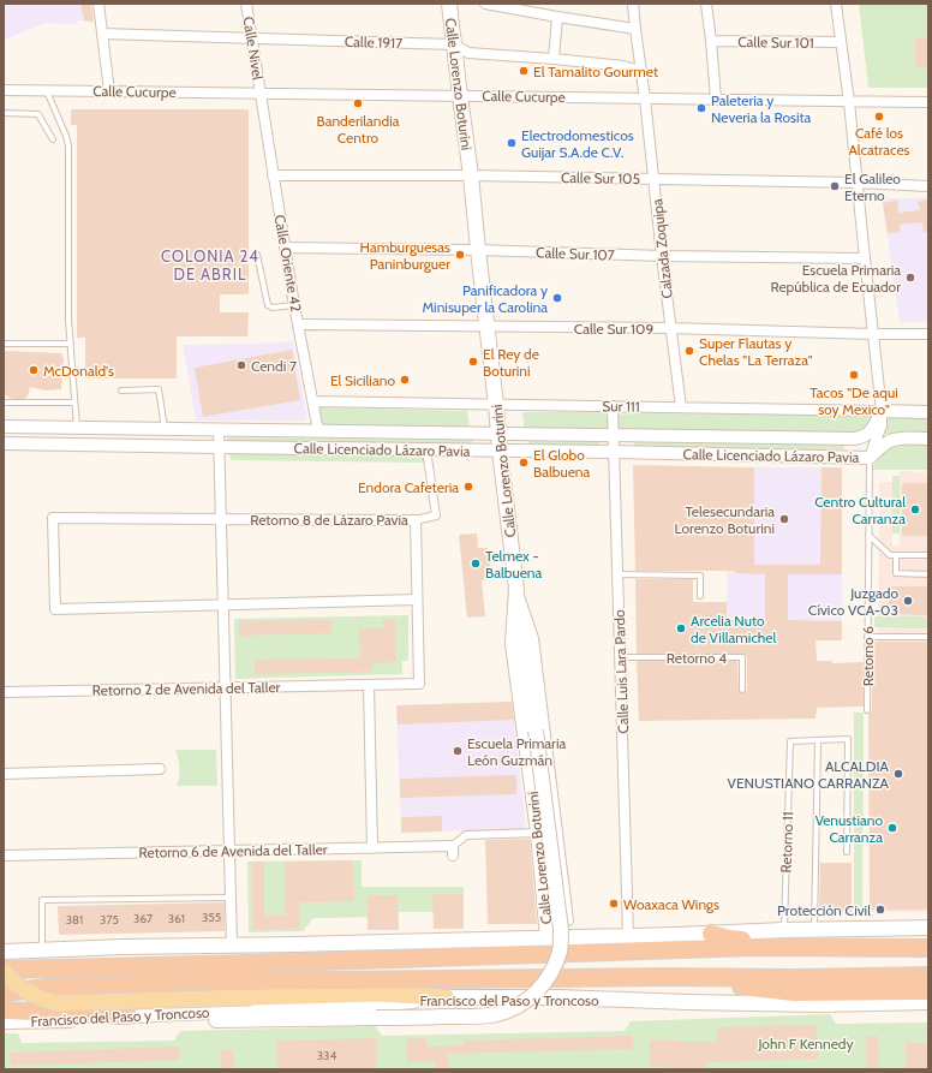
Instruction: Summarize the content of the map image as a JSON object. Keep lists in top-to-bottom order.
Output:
{
  "streets": {
    "highway": ["Francisco del Paso y Troncoso"],
    "main road": ["Calle Lorenzo Boturini"],
    "street": [
      "Calle 1917",
      "Calle Sur 101",
      "Calle Nivel",
      "Calle Cucurpe",
      "Calle Sur 105",
      "Calzada Zoquipa",
      "Calle Sur 107",
      "Calle Oriente 42",
      "Calle Sur 109",
      "Sur 111",
      "Calle Licenciado Lázaro Pavia",
      "Retorno 8 de Lázaro Pavia",
      "Calle Luis Lara Pardo",
      "Retorno 2 de Avenida del Taller",
      "Retorno 6 de Avenida del Taller"
    ],
    "lane": ["Retorno 6", "Retorno 4", "Retorno 11"]
  },
  "crossings": [
    ["Calle 1917", "Calle Nivel"],
    ["Calle 1917", "Calle Lorenzo Boturini"],
    ["Calle 1917", "Calzada Zoquipa"],
    ["Calle Nivel", "Calle Cucurpe"],
    ["Calle Nivel", "Calle Oriente 42"],
    ["Calle Lorenzo Boturini", "Calle Cucurpe"],
    ["Calle Lorenzo Boturini", "Calle Sur 105"],
    ["Calle Lorenzo Boturini", "Calle Sur 107"],
    ["Calle Lorenzo Boturini", "Calle Sur 109"],
    ["Calle Lorenzo Boturini", "Sur 111"],
    ["Calle Lorenzo Boturini", "Calle Licenciado Lázaro Pavia"],
    ["Calle Cucurpe", "Calzada Zoquipa"],
    ["Calle Cucurpe", "Calle Oriente 42"],
    ["Calle Sur 105", "Calzada Zoquipa"],
    ["Calle Sur 105", "Calle Oriente 42"],
    ["Calzada Zoquipa", "Calle Sur 107"],
    ["Calzada Zoquipa", "Calle Sur 109"],
    ["Calzada Zoquipa", "Sur 111"],
    ["Calle Sur 107", "Calle Oriente 42"],
    ["Calle Oriente 42", "Calle Sur 109"],
    ["Calle Oriente 42", "Sur 111"],
    ["Calle Oriente 42", "Calle Licenciado Lázaro Pavia"],
    ["Sur 111", "Calle Licenciado Lázaro Pavia"],
    ["Sur 111", "Calle Luis Lara Pardo"],
    ["Calle Licenciado Lázaro Pavia", "Retorno 6"],
    ["Calle Licenciado Lázaro Pavia", "Calle Luis Lara Pardo"],
    ["Retorno 8 de Lázaro Pavia", "Retorno 2 de Avenida del Taller"],
    ["Retorno 4", "Calle Luis Lara Pardo"]
  ],
  "districts": ["COLONIA 24 DE ABRIL"],
  "parks": ["John F Kennedy"],
  "places": [
    "El Tamalito Gourmet",
    "Banderilandia Centro",
    "Paleteria y Neveria la Rosita",
    "Café los Alcatraces",
    "Electrodomesticos Guijar S.A.de C.V.",
    "El Galileo Eterno",
    "Hamburguesas Paninburguer",
    "Escuela Primaria República de Ecuador",
    "Panificadora y Minisuper la Carolina",
    "Super Flautas y Chelas \"La Terraza\"",
    "El Rey de Boturini",
    "Cendi 7",
    "McDonald's",
    "Tacos \"De aqui soy Mexico\"",
    "El Siciliano",
    "El Globo Balbuena",
    "Endora Cafeteria",
    "Centro Cultural Carranza",
    "Telesecundaria Lorenzo Boturini",
    "Telmex - Balbuena",
    "Juzgado Cívico VCA-03",
    "Arcelia Nuto de Villamichel",
    "Escuela Primaria León Guzmán",
    "ALCALDIA VENUSTIANO CARRANZA",
    "Venustiano Carranza",
    "Woaxaca Wings",
    "Protección Civil"
  ],
  "house_numbers": [
    "355",
    "367",
    "361",
    "381",
    "375",
    "334"
  ]
}
